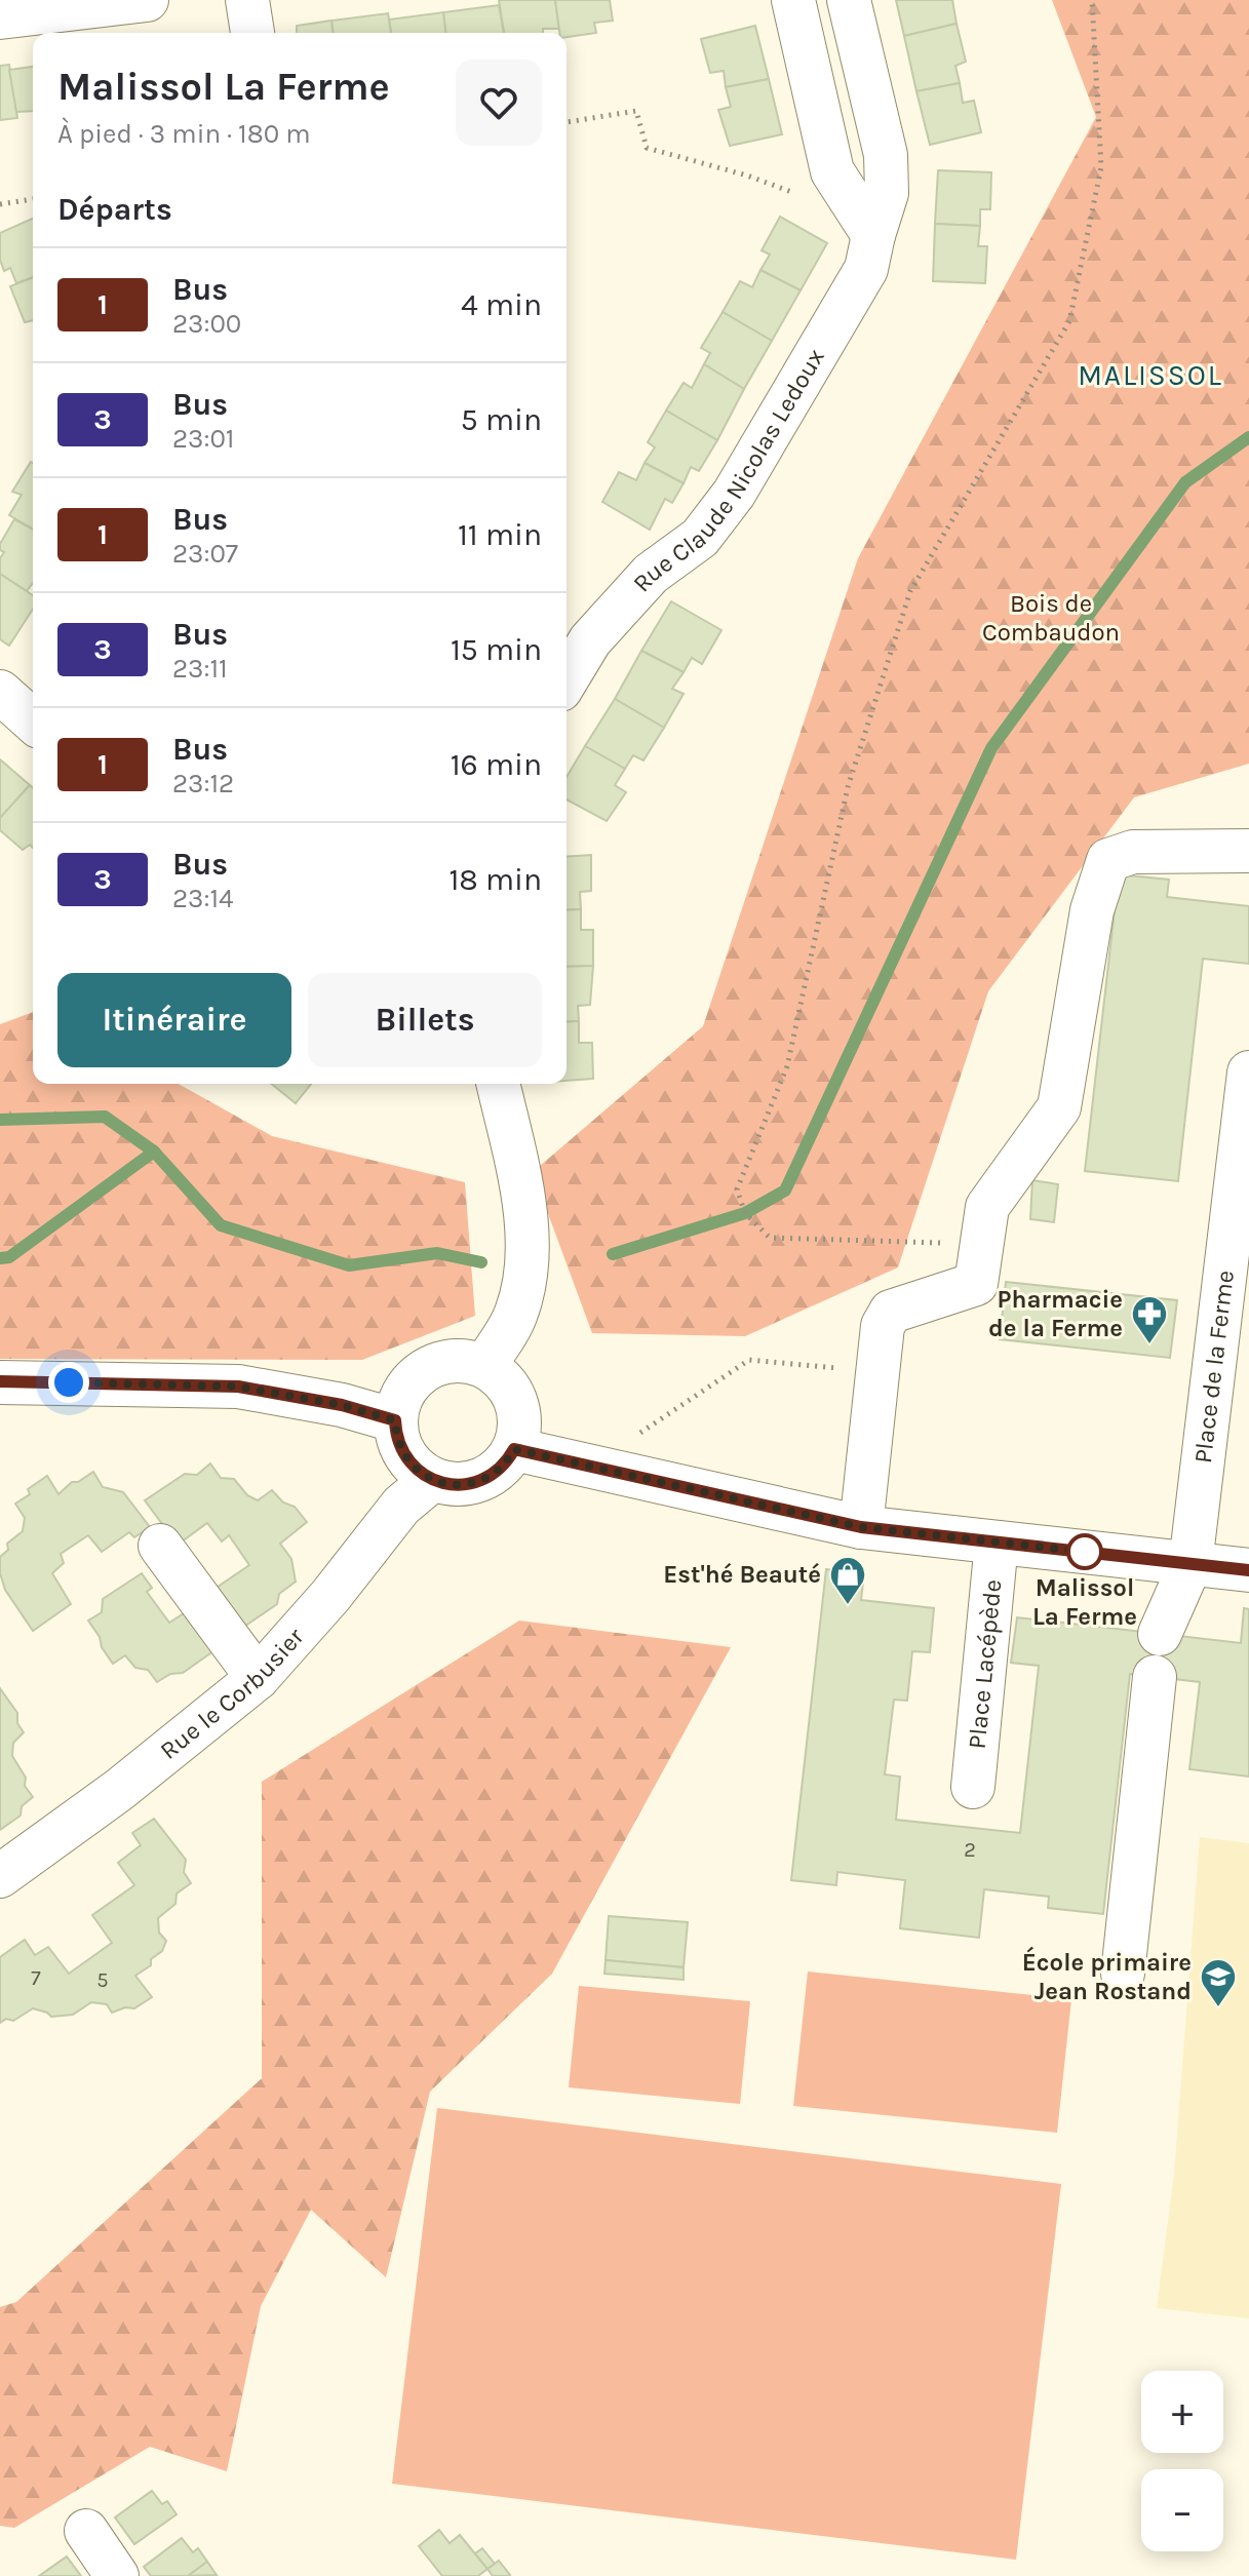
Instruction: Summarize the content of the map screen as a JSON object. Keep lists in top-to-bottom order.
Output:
{
  "streets": {
    "street": [
      "Rue Claude Nicolas Ledoux",
      "Place de la Ferme",
      "Place Lacépède",
      "Rue le Corbusier"
    ]
  },
  "districts": ["MALISSOL"],
  "parks": ["Bois de Combaudon"],
  "places": {
    "pharmacy": ["Pharmacie de la Ferme"],
    "other": ["Malissol La Ferme"],
    "shop": ["Est'hé Beauté"],
    "school or university": ["École primaire Jean Rostand"]
  },
  "lines": ["bus line 1"],
  "house_numbers": ["2", "7", "5"],
  "page": {
    "heading": [
      ["Malissol La Ferme", "À pied · 3 min · 180 m"],
      "Départs"
    ],
    "list": [
      {
        "mark": "1",
        "name": "Bus",
        "note": "23:00",
        "value": "4 min"
      },
      {
        "mark": "3",
        "name": "Bus",
        "note": "23:01",
        "value": "5 min"
      },
      {
        "mark": "1",
        "name": "Bus",
        "note": "23:07",
        "value": "11 min"
      },
      {
        "mark": "3",
        "name": "Bus",
        "note": "23:11",
        "value": "15 min"
      },
      {
        "mark": "1",
        "name": "Bus",
        "note": "23:12",
        "value": "16 min"
      },
      {
        "mark": "3",
        "name": "Bus",
        "note": "23:14",
        "value": "18 min"
      }
    ],
    "buttons": ["Itinéraire", "Billets"],
    "map_buttons": ["+", "−"]
  }
}
